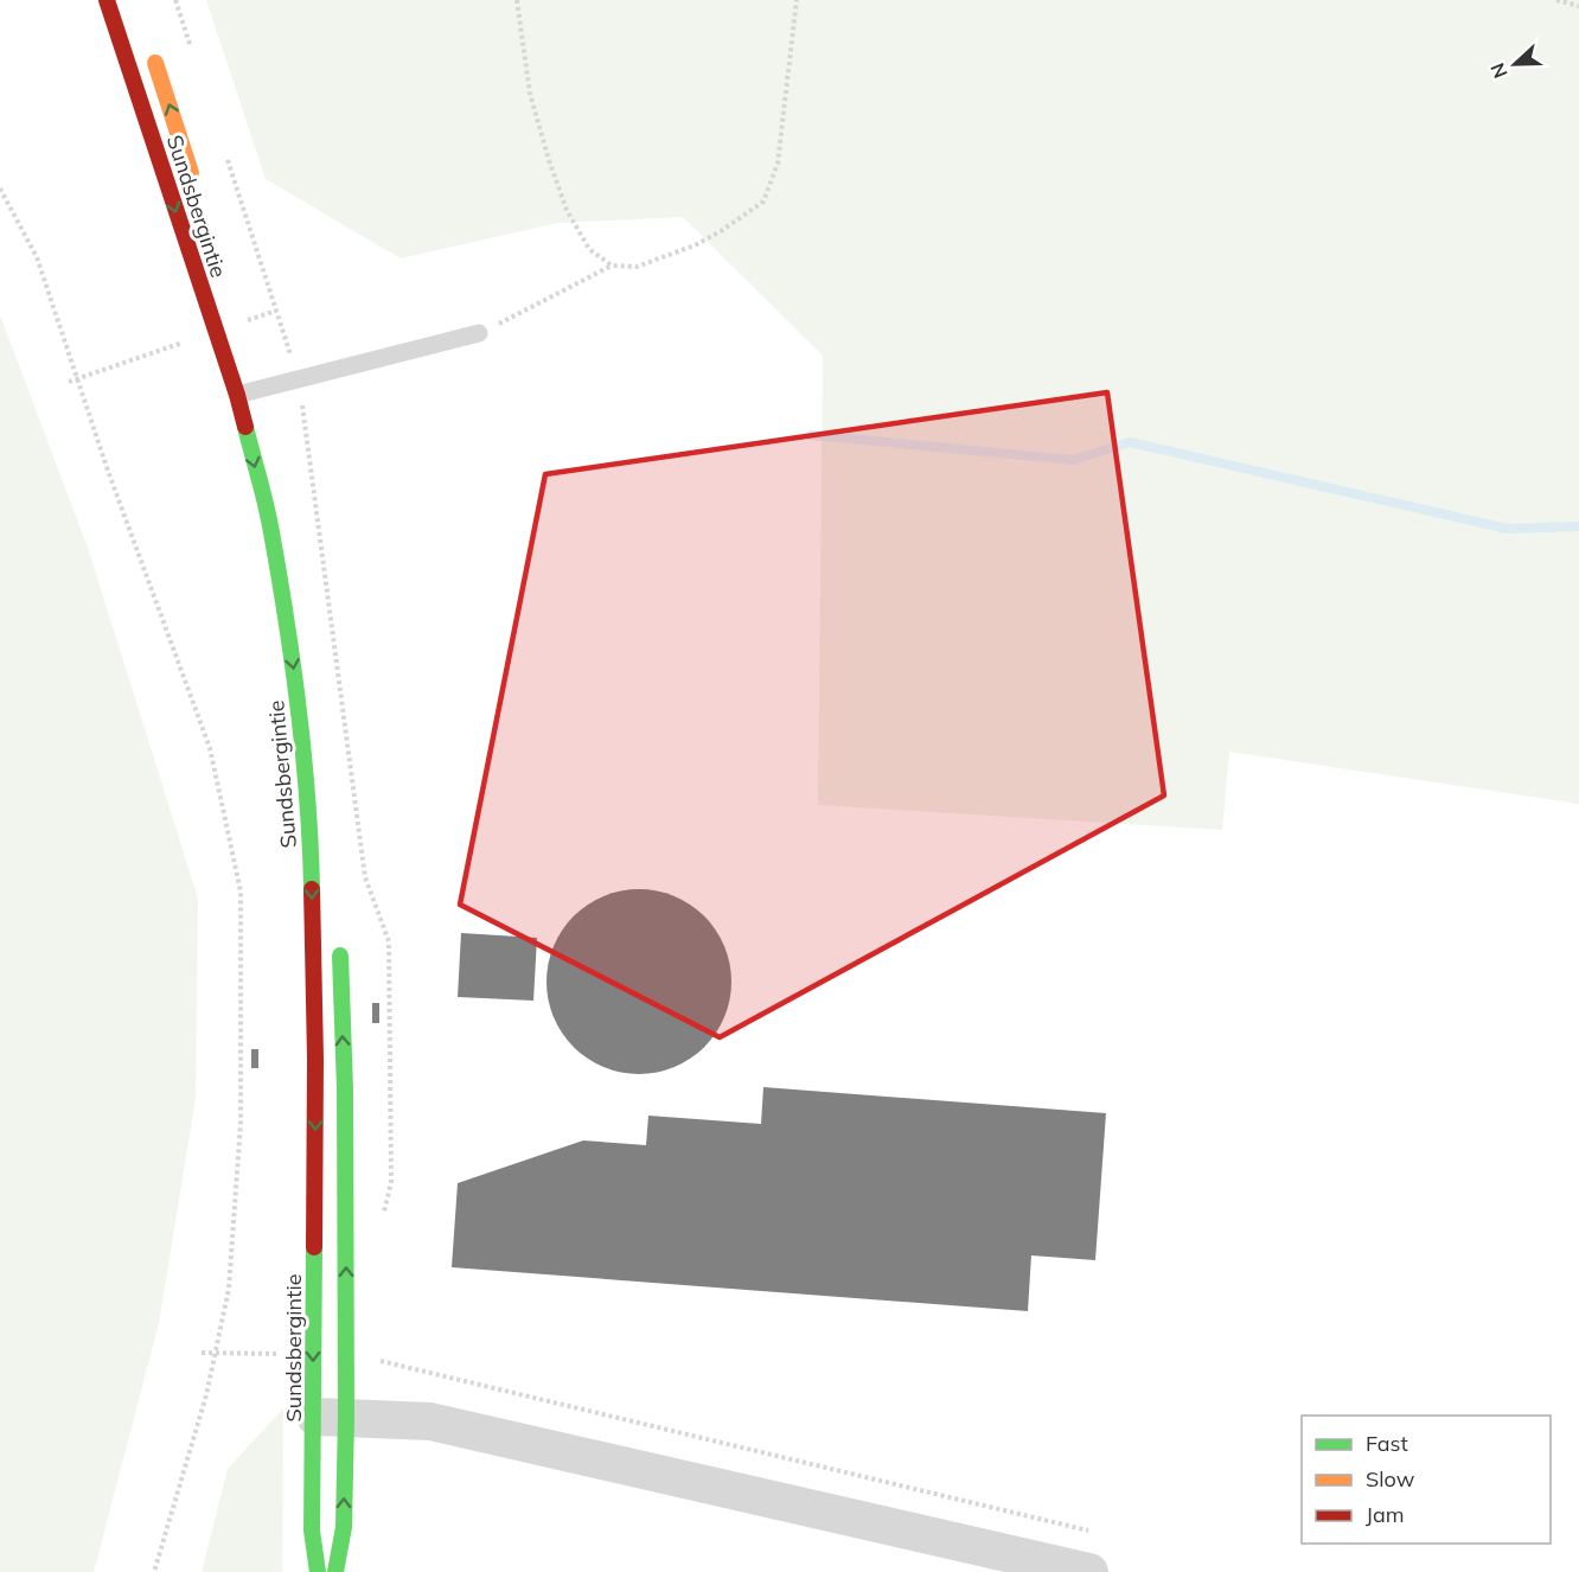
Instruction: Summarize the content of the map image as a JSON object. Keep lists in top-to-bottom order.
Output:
{
  "streets": {
    "main road": ["Sundsbergintie"]
  },
  "legend": ["Fast", "Slow", "Jam"],
  "north": "left"
}
